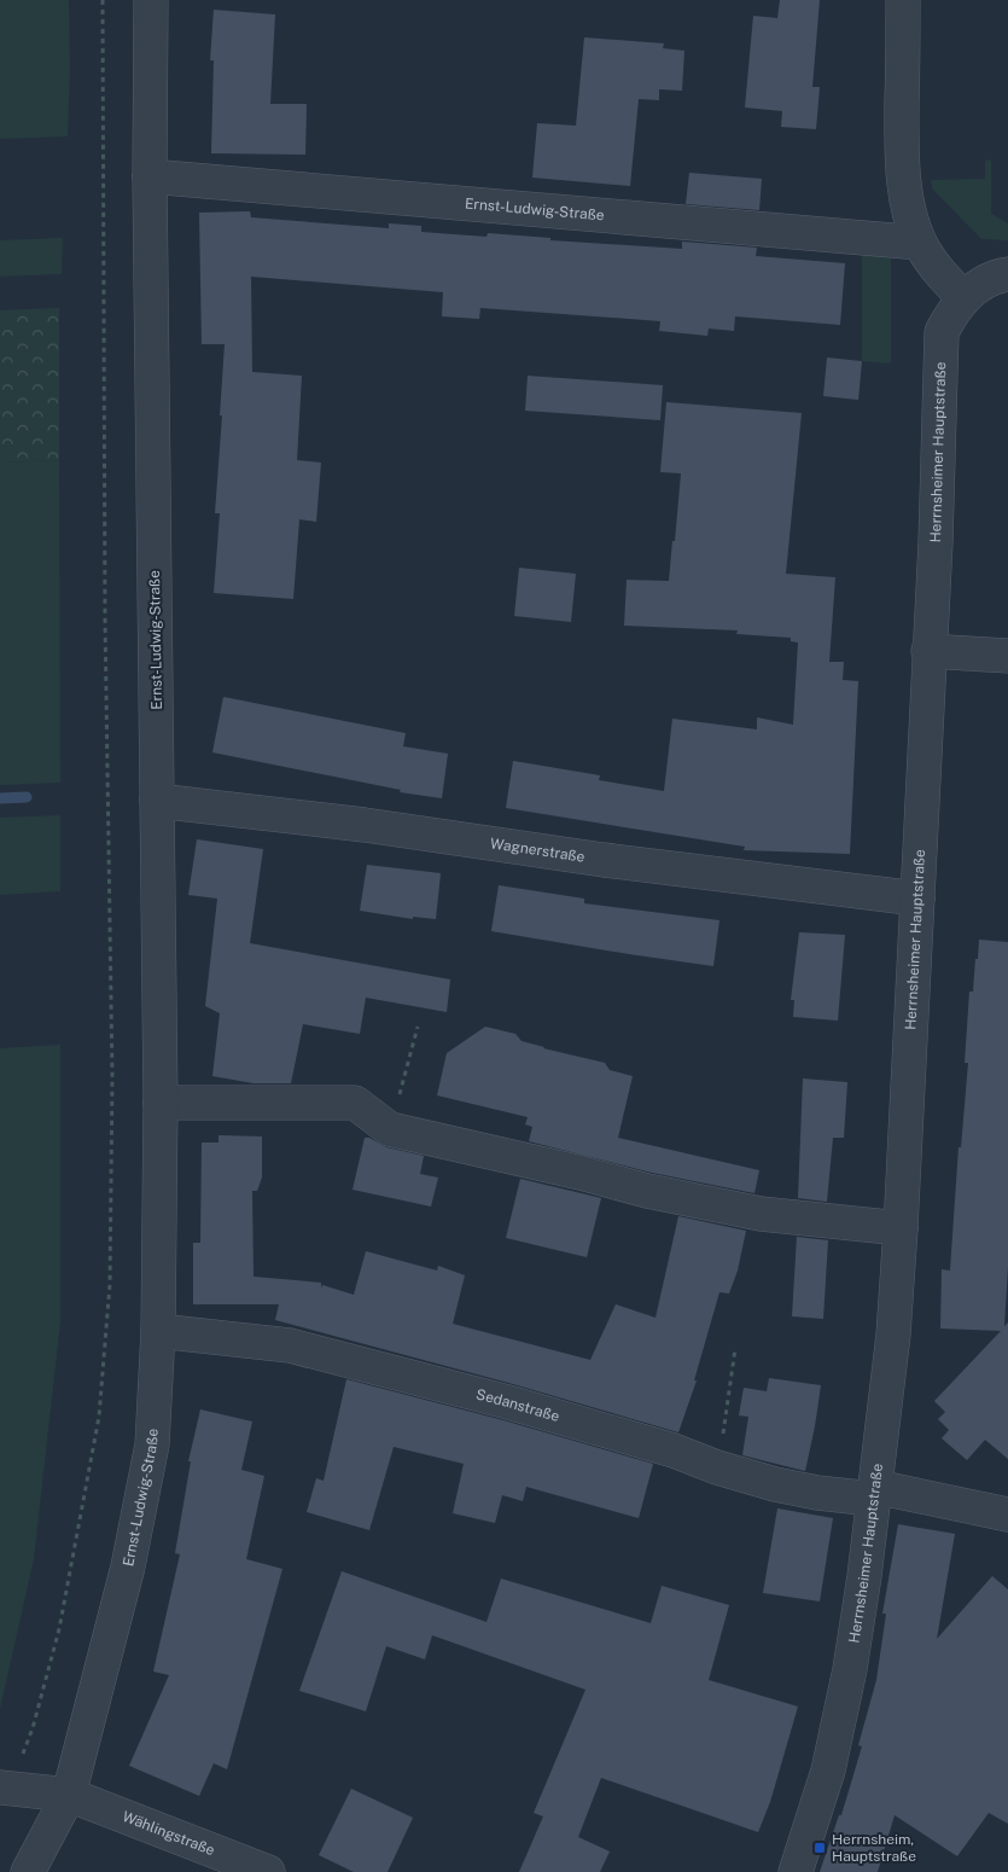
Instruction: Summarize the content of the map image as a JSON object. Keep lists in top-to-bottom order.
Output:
{
  "streets": {
    "street": [
      "Ernst-Ludwig-Straße",
      "Herrnsheimer Hauptstraße",
      "Wagnerstraße",
      "Sedanstraße",
      "Wählingstraße"
    ]
  },
  "crossings": [
    ["Ernst-Ludwig-Straße", "Wagnerstraße"],
    ["Ernst-Ludwig-Straße", "Sedanstraße"],
    ["Ernst-Ludwig-Straße", "Wählingstraße"],
    ["Herrnsheimer Hauptstraße", "Wagnerstraße"],
    ["Herrnsheimer Hauptstraße", "Sedanstraße"]
  ],
  "places": {
    "transit": ["Herrnsheim, Hauptstraße"]
  }
}
